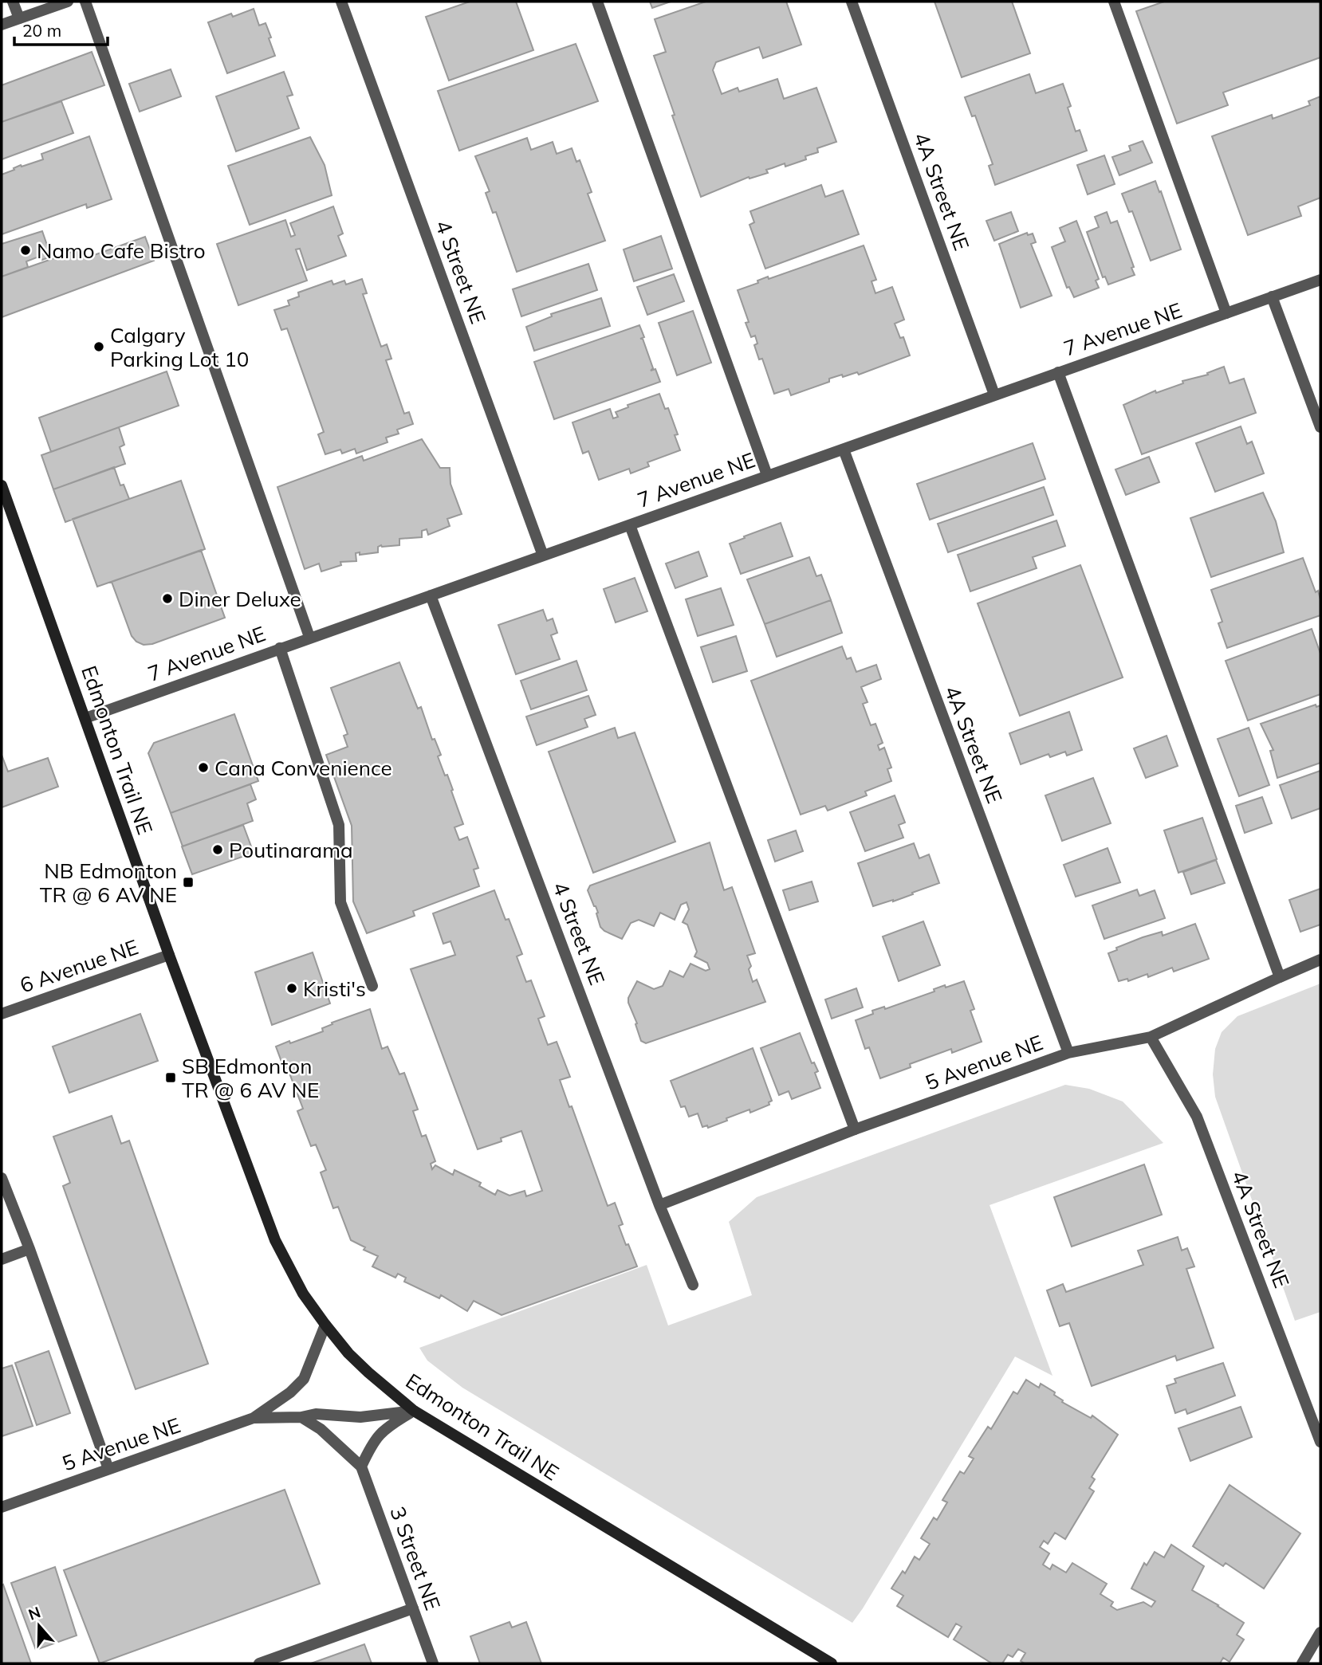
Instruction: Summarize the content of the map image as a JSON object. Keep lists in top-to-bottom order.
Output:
{
  "streets": {
    "main road": ["Edmonton Trail NE"],
    "street": [
      "4A Street NE",
      "4 Street NE",
      "7 Avenue NE",
      "6 Avenue NE",
      "5 Avenue NE",
      "3 Street NE"
    ]
  },
  "crossings": [
    ["4A Street NE", "7 Avenue NE"],
    ["4A Street NE", "5 Avenue NE"],
    ["4 Street NE", "7 Avenue NE"],
    ["4 Street NE", "5 Avenue NE"],
    ["7 Avenue NE", "Edmonton Trail NE"],
    ["Edmonton Trail NE", "6 Avenue NE"],
    ["Edmonton Trail NE", "5 Avenue NE"],
    ["5 Avenue NE", "3 Street NE"]
  ],
  "places": {
    "other": [
      "Namo Cafe Bistro",
      "Calgary Parking Lot 10",
      "Diner Deluxe",
      "Cana Convenience",
      "Poutinarama",
      "Kristi's"
    ],
    "transit": ["NB Edmonton TR @ 6 AV NE", "SB Edmonton TR @ 6 AV NE"]
  },
  "scale_bar": "20 m",
  "north": "top"
}
